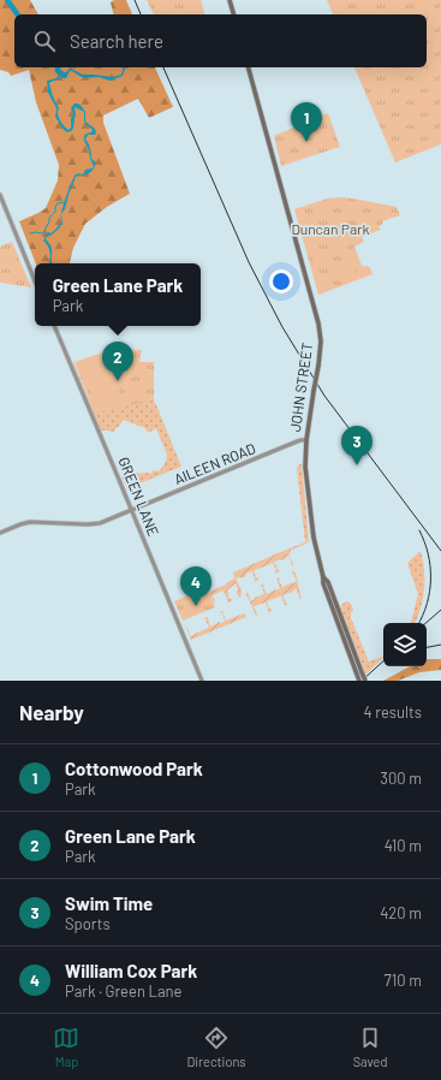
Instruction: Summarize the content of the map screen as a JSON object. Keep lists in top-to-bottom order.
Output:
{
  "streets": {
    "main road": ["JOHN STREET"],
    "street": ["AILEEN ROAD", "GREEN LANE"]
  },
  "crossings": [
    ["JOHN STREET", "AILEEN ROAD"],
    ["AILEEN ROAD", "GREEN LANE"]
  ],
  "parks": ["Duncan Park"],
  "page": {
    "search": "Search here",
    "pins": [
      "1",
      "2",
      "3",
      "4"
    ],
    "popup": ["Green Lane Park", "Park"],
    "heading": ["Nearby", "4 results"],
    "list": [
      {
        "mark": "1",
        "name": "Cottonwood Park",
        "note": "Park",
        "value": "300 m"
      },
      {
        "mark": "2",
        "name": "Green Lane Park",
        "note": "Park",
        "value": "410 m"
      },
      {
        "mark": "3",
        "name": "Swim Time",
        "note": "Sports",
        "value": "420 m"
      },
      {
        "mark": "4",
        "name": "William Cox Park",
        "note": "Park · Green Lane",
        "value": "710 m"
      }
    ],
    "nav": ["Map", "Directions", "Saved"]
  }
}
